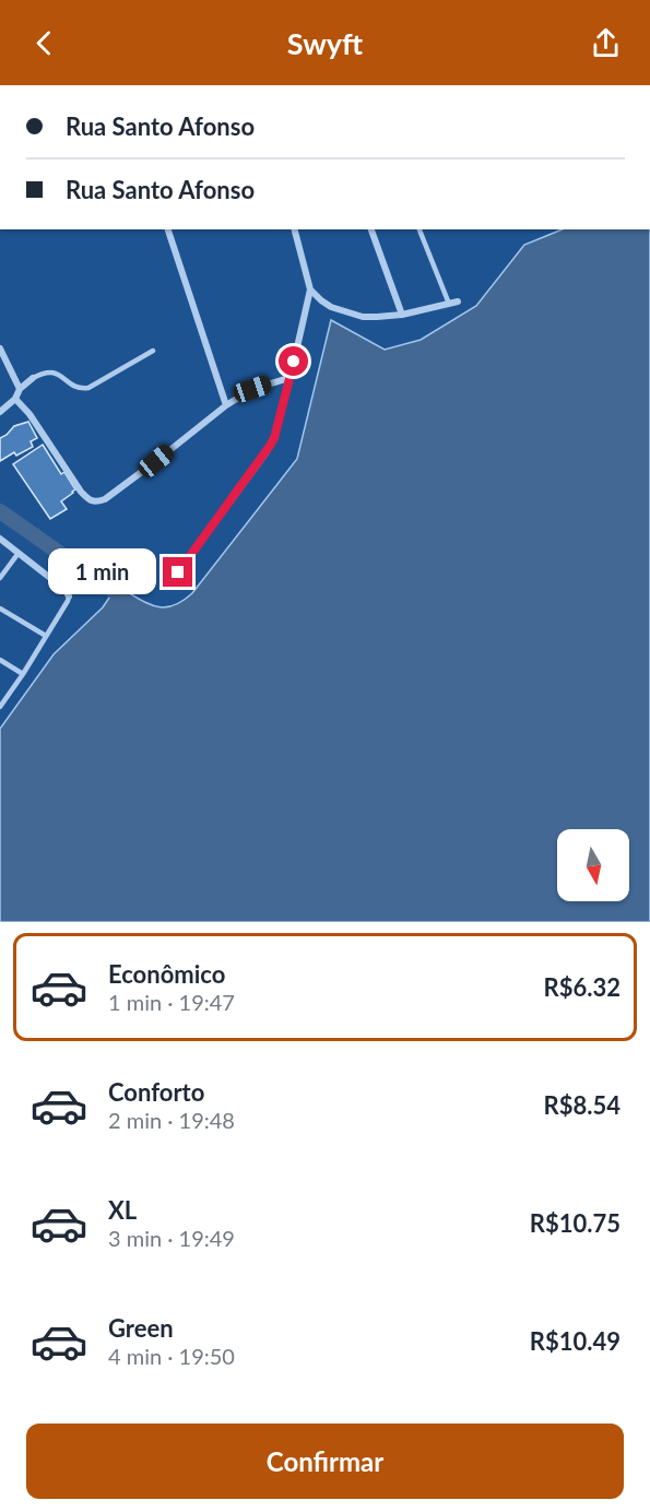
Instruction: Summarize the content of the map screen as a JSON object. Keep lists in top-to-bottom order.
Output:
{
  "north": "bottom",
  "page": {
    "header": "Swyft",
    "banner": ["Rua Santo Afonso", "Rua Santo Afonso"],
    "bubble": "1 min",
    "list": [
      {
        "name": "Econômico",
        "note": "1 min · 19:47",
        "value": "R$6.32"
      },
      {
        "name": "Conforto",
        "note": "2 min · 19:48",
        "value": "R$8.54"
      },
      {
        "name": "XL",
        "note": "3 min · 19:49",
        "value": "R$10.75"
      },
      {
        "name": "Green",
        "note": "4 min · 19:50",
        "value": "R$10.49"
      }
    ],
    "buttons": "Confirmar"
  }
}
